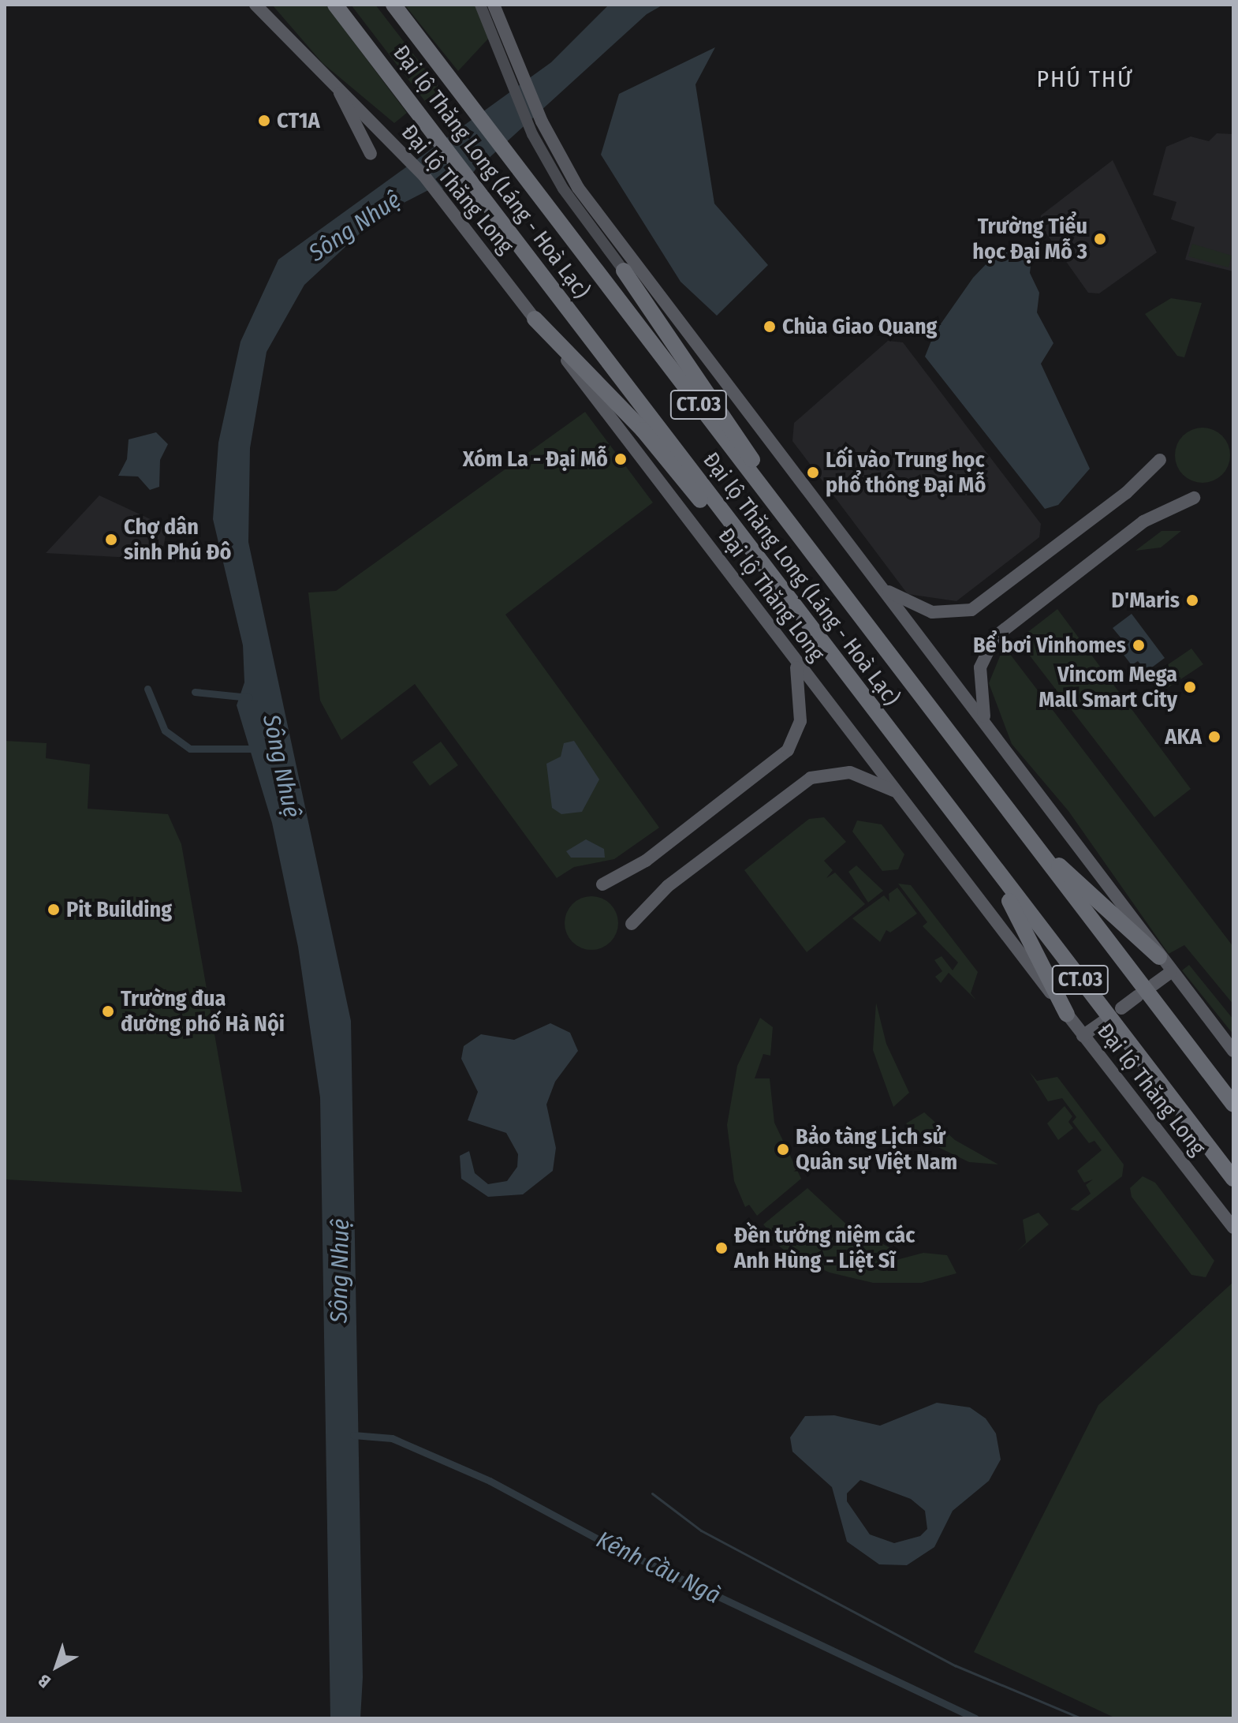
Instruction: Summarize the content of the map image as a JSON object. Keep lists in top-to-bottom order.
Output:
{
  "streets": {
    "highway": ["Đại lộ Thăng Long (Láng - Hoà Lạc)", "CT.03"],
    "main road": ["Đại lộ Thăng Long"]
  },
  "districts": ["PHÚ THỨ"],
  "water": ["Sông Nhuệ", "Kênh Cầu Ngà"],
  "places": [
    "CT1A",
    "Trường Tiểu học Đại Mỗ 3",
    "Chùa Giao Quang",
    "Xóm La - Đại Mỗ",
    "Lối vào Trung học phổ thông Đại Mỗ",
    "Chợ dân sinh Phú Đô",
    "D'Maris",
    "Bể bơi Vinhomes",
    "Vincom Mega Mall Smart City",
    "AKA",
    "Pit Building",
    "Trường đua đường phố Hà Nội",
    "Bảo tàng Lịch sử Quân sự Việt Nam",
    "Đền tưởng niệm các Anh Hùng - Liệt Sĩ"
  ],
  "north": "bottom left"
}
